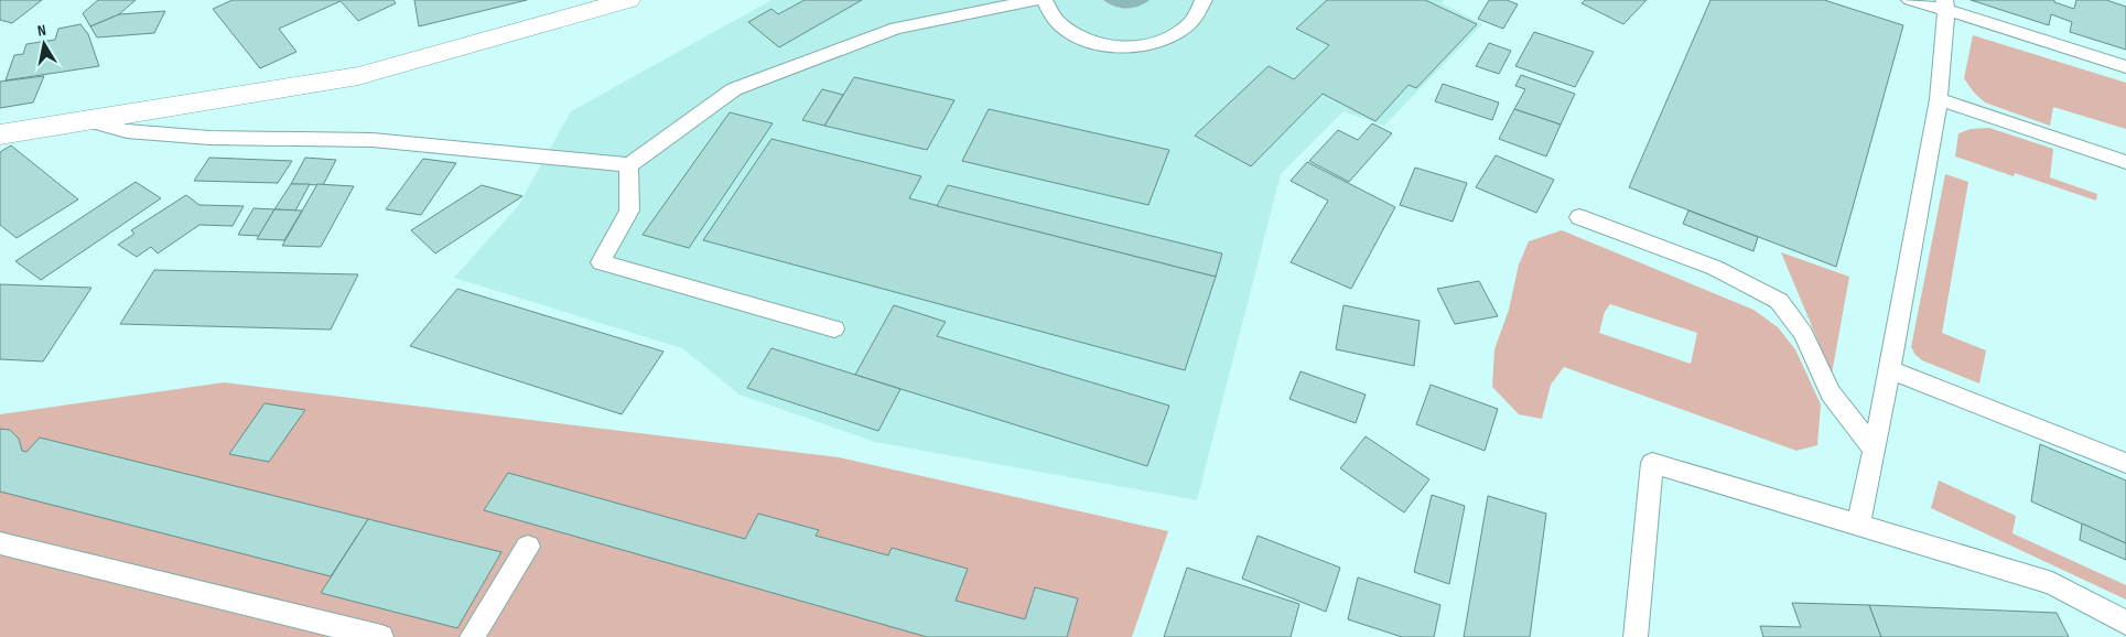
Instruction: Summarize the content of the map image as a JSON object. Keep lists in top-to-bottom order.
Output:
{
  "north": "top"
}
